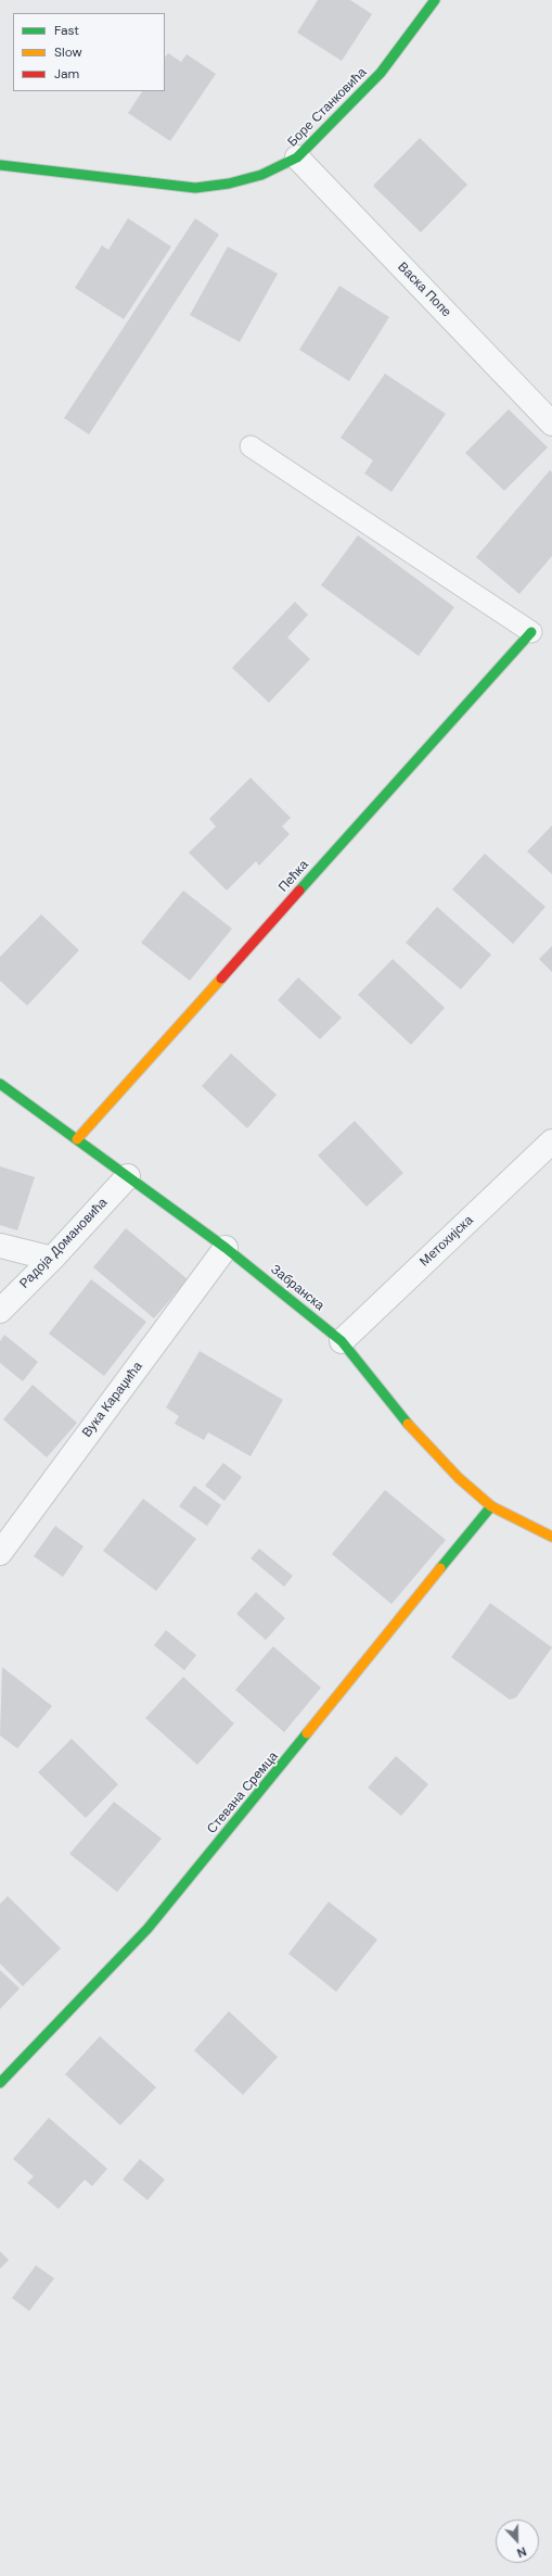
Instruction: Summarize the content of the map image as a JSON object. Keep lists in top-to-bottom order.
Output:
{
  "streets": {
    "street": [
      "Боре Станковића",
      "Васка Попе",
      "Пећка",
      "Метохијска",
      "Радоја Домановића",
      "Забранска",
      "Вука Караџића",
      "Стевана Сремца"
    ]
  },
  "crossings": [
    ["Боре Станковића", "Васка Попе"],
    ["Пећка", "Забранска"],
    ["Метохијска", "Забранска"],
    ["Радоја Домановића", "Забранска"],
    ["Забранска", "Вука Караџића"],
    ["Забранска", "Стевана Сремца"]
  ],
  "legend": ["Fast", "Slow", "Jam"],
  "north": "bottom"
}
